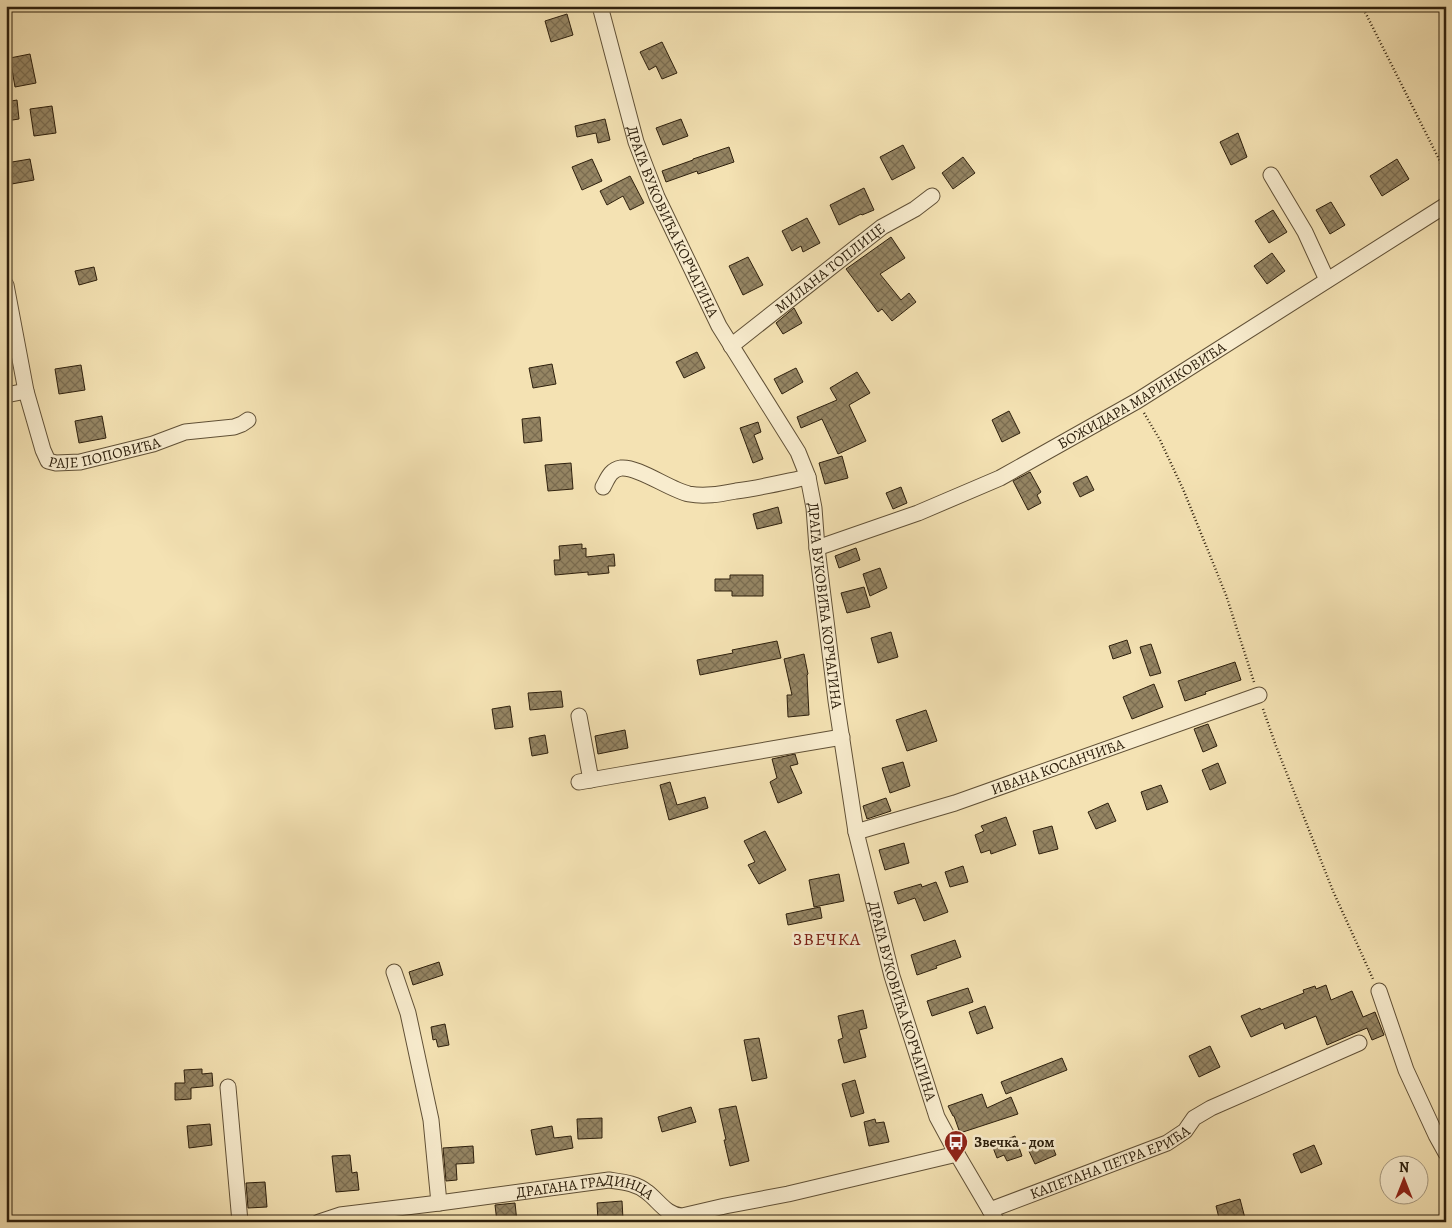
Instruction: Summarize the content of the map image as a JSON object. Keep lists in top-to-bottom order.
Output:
{
  "streets": {
    "street": [
      "ДРАГА ВУКОВИЋА КОРЧАГИНА",
      "МИЛАНА ТОПЛИЦЕ",
      "БОЖИДАРА МАРИНКОВИЋА",
      "РАЈЕ ПОПОВИЋА",
      "ИВАНА КОСАНЧИЋА",
      "КАПЕТАНА ПЕТРА ЕРИЋА",
      "ДРАГАНА ГРАДИНЦА"
    ]
  },
  "crossings": [
    ["ДРАГА ВУКОВИЋА КОРЧАГИНА", "МИЛАНА ТОПЛИЦЕ"],
    ["ДРАГА ВУКОВИЋА КОРЧАГИНА", "БОЖИДАРА МАРИНКОВИЋА"],
    ["ДРАГА ВУКОВИЋА КОРЧАГИНА", "ИВАНА КОСАНЧИЋА"],
    ["ДРАГА ВУКОВИЋА КОРЧАГИНА", "КАПЕТАНА ПЕТРА ЕРИЋА"],
    ["ДРАГА ВУКОВИЋА КОРЧАГИНА", "ДРАГАНА ГРАДИНЦА"]
  ],
  "districts": ["ЗВЕЧКА"],
  "places": {
    "bus stop": ["Звечка - дом"]
  },
  "north": "top"
}
